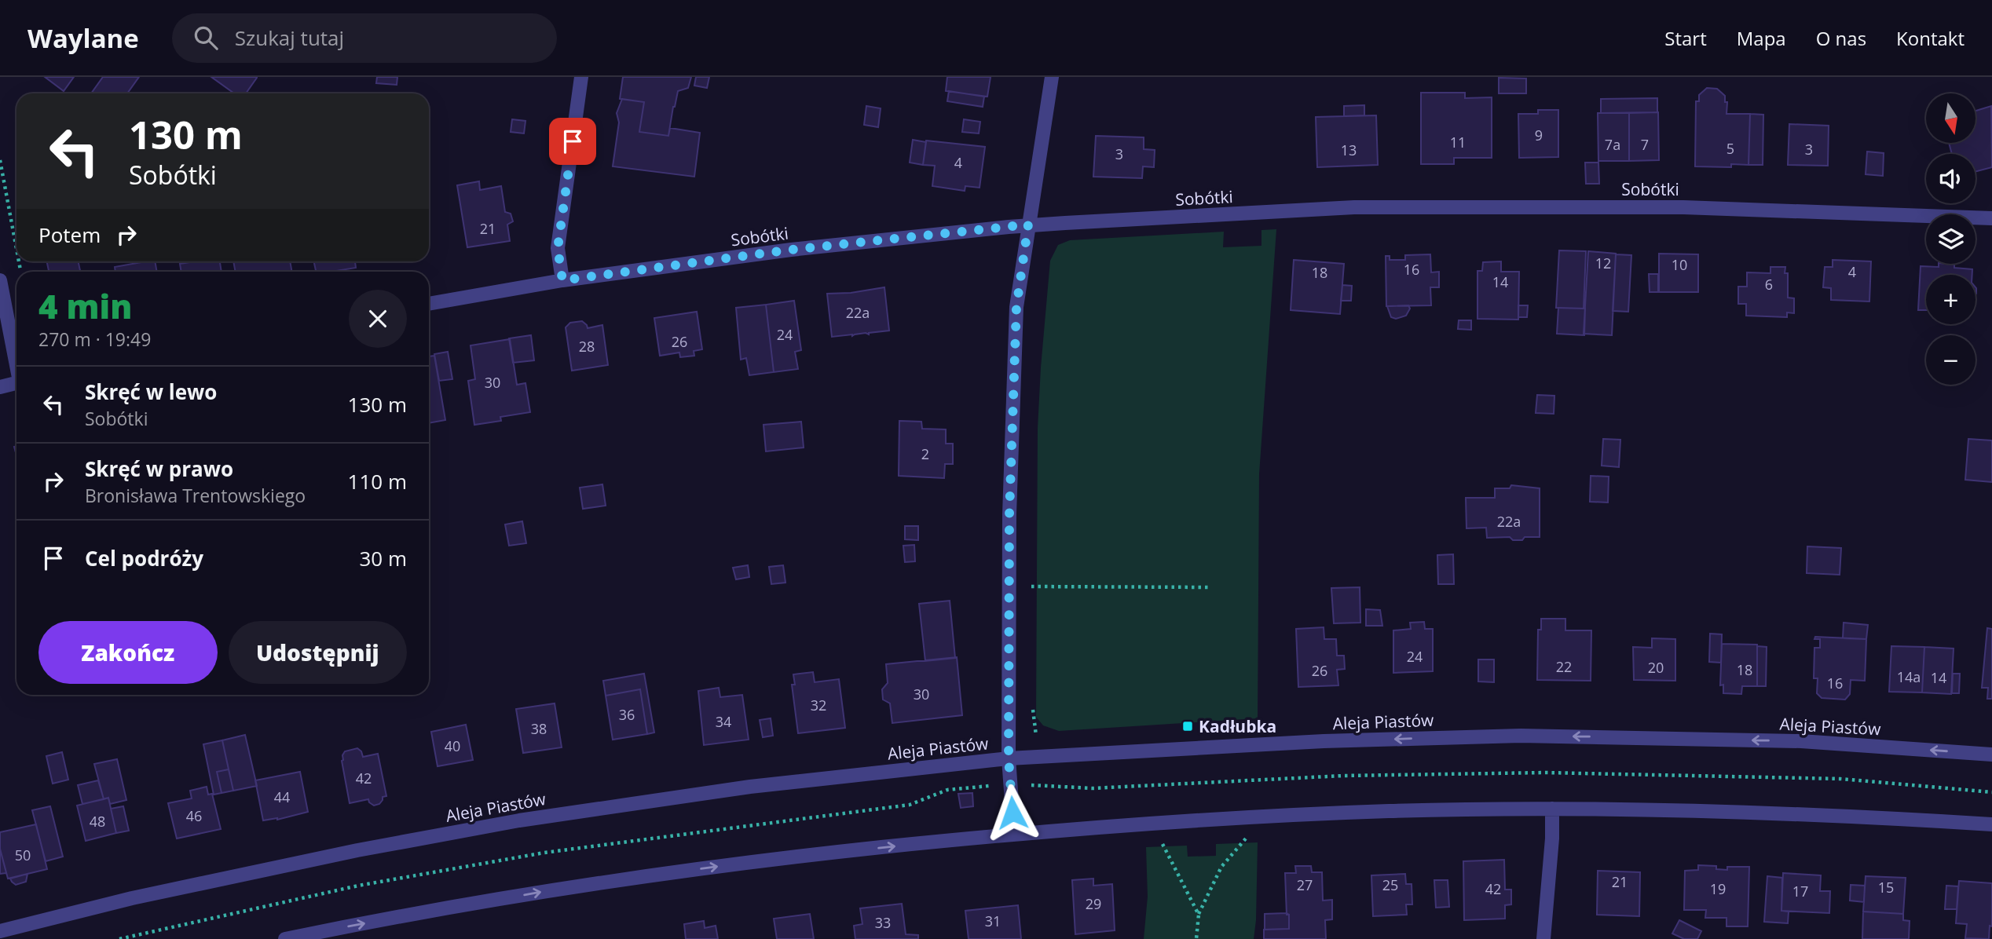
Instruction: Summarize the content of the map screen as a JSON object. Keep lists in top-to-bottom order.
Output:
{
  "streets": {
    "street": ["Sobótki", "Aleja Piastów"]
  },
  "places": {
    "transit": ["Kadłubka"]
  },
  "house_numbers": [
    "9",
    "11",
    "7a",
    "7",
    "5",
    "3",
    "13",
    "3",
    "4",
    "21",
    "12",
    "10",
    "16",
    "4",
    "18",
    "14",
    "6",
    "22a",
    "24",
    "26",
    "28",
    "30",
    "2",
    "22a",
    "24",
    "22",
    "20",
    "18",
    "26",
    "14a",
    "14",
    "16",
    "30",
    "32",
    "36",
    "34",
    "38",
    "40",
    "42",
    "44",
    "46",
    "48",
    "50",
    "21",
    "27",
    "25",
    "15",
    "42",
    "19",
    "17",
    "29",
    "31",
    "33"
  ],
  "north": "bottom",
  "page": {
    "header": "Waylane",
    "search": "Szukaj tutaj",
    "nav": [
      "Start",
      "Mapa",
      "O nas",
      "Kontakt"
    ],
    "map_buttons": ["+", "−"],
    "turn": ["130 m", "Sobótki"],
    "then": "Potem",
    "heading": ["4 min", "270 m · 19:49"],
    "list": [
      {
        "name": "Skręć w lewo",
        "note": "Sobótki",
        "value": "130 m"
      },
      {
        "name": "Skręć w prawo",
        "note": "Bronisława Trentowskiego",
        "value": "110 m"
      },
      {
        "name": "Cel podróży",
        "value": "30 m"
      }
    ],
    "buttons": ["Zakończ", "Udostępnij"]
  }
}
